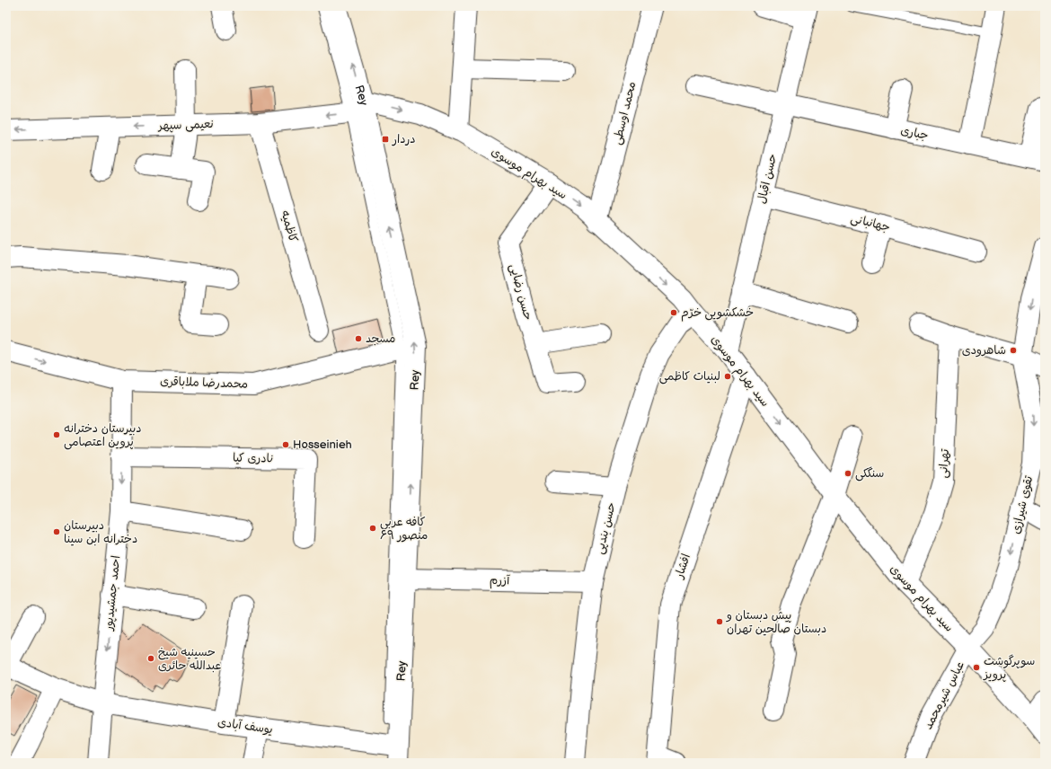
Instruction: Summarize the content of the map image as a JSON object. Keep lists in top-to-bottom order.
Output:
{
  "streets": {
    "street": [
      "Rey",
      "محمد اوسطی",
      "نعیمی سپهر",
      "جباری",
      "سید بهرام موسوی",
      "حسن اقبال",
      "جهانبانی",
      "کاظمیه",
      "حسن رضایی",
      "محمدرضا ملاباقری",
      "نادری کیا",
      "تهرانی",
      "تقوی شیرازی",
      "حسن بندپی",
      "افشار",
      "آزرم",
      "احمد جمشیدپور",
      "عباس شیرمحمد",
      "یوسف آبادی"
    ]
  },
  "crossings": [
    ["Rey", "نعیمی سپهر"],
    ["Rey", "سید بهرام موسوی"],
    ["Rey", "آزرم"],
    ["محمد اوسطی", "سید بهرام موسوی"],
    ["نعیمی سپهر", "سید بهرام موسوی"],
    ["نعیمی سپهر", "کاظمیه"],
    ["جباری", "حسن اقبال"],
    ["سید بهرام موسوی", "حسن اقبال"],
    ["سید بهرام موسوی", "حسن رضایی"],
    ["سید بهرام موسوی", "تهرانی"],
    ["سید بهرام موسوی", "تقوی شیرازی"],
    ["سید بهرام موسوی", "حسن بندپی"],
    ["سید بهرام موسوی", "افشار"],
    ["سید بهرام موسوی", "عباس شیرمحمد"],
    ["حسن اقبال", "جهانبانی"],
    ["محمدرضا ملاباقری", "احمد جمشیدپور"],
    ["نادری کیا", "احمد جمشیدپور"],
    ["تقوی شیرازی", "عباس شیرمحمد"],
    ["حسن بندپی", "آزرم"],
    ["احمد جمشیدپور", "یوسف آبادی"]
  ],
  "one_way": ["سید بهرام موسوی", "تقوی شیرازی"],
  "places": {
    "transit": ["دردار"],
    "other": [
      "خشکشویی خرّم",
      "مسجد",
      "شاهرودی",
      "لبنیات کاظمی",
      "دبیرستان دخترانه پروین اعتصامی",
      "Hosseinieh",
      "سنگکی",
      "کافه عربی منصور ۶۹",
      "دبیرستان دخترانه ابن سینا",
      "پیش دبستان و دبستان صالحین تهران",
      "حسینیه شیخ عبدالله حائری",
      "سوپرگوشت پرویز"
    ]
  }
}
